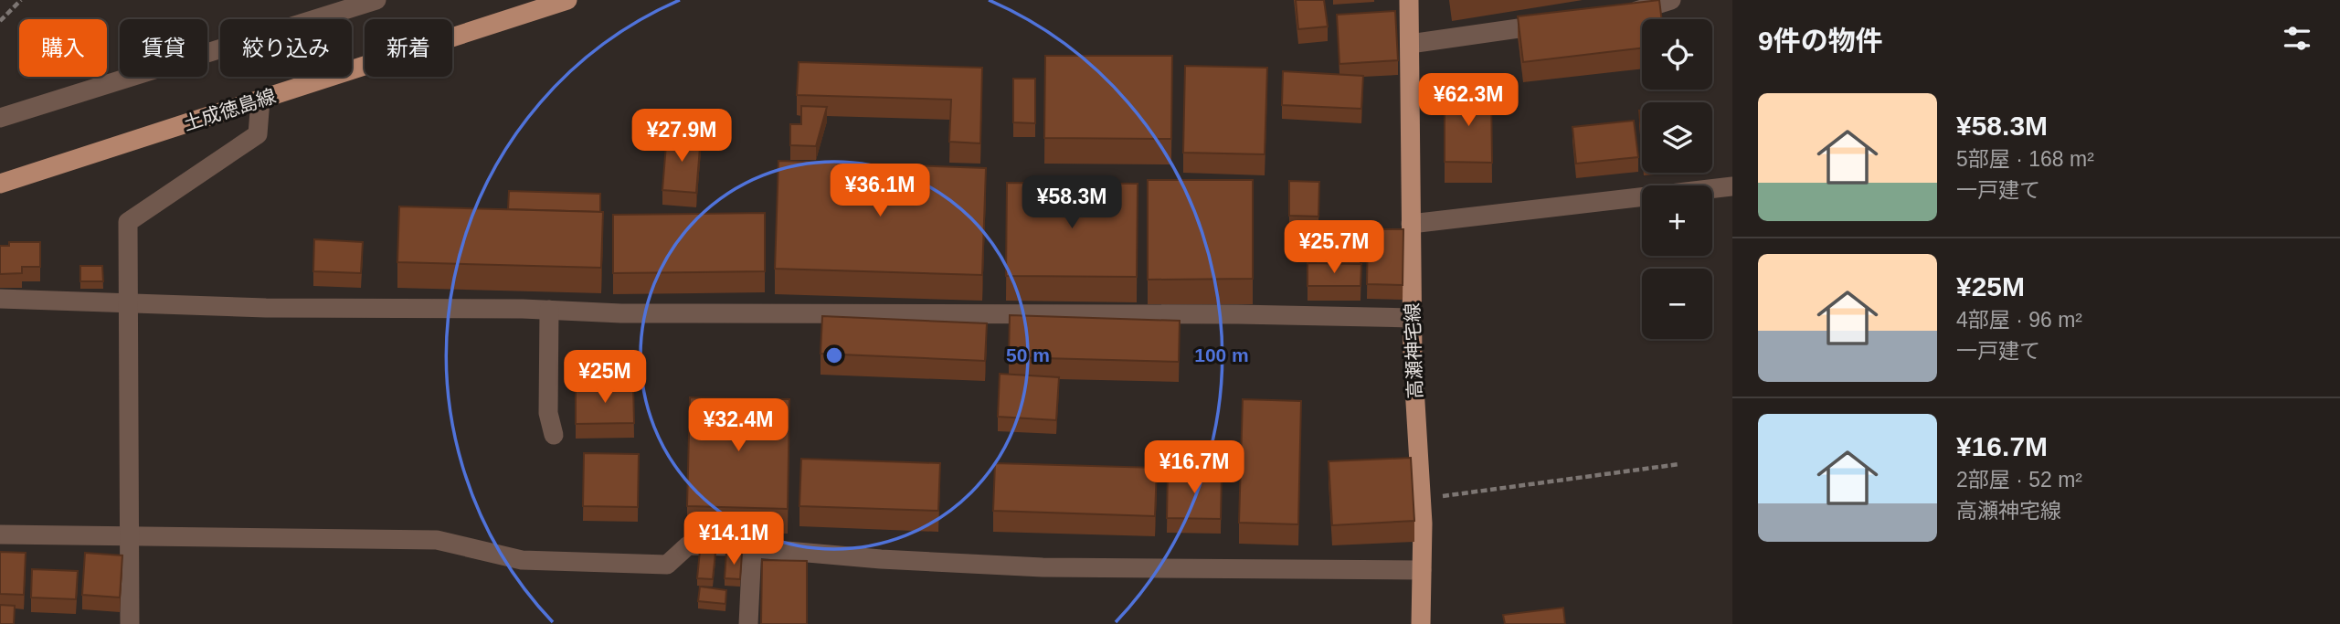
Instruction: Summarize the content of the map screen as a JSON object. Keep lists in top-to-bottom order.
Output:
{
  "streets": {
    "main road": ["土成徳島線", "高瀬神宅線"]
  },
  "page": {
    "heading": "9件の物件",
    "map_buttons": ["+", "−"],
    "chip": [
      "購入",
      "賃貸",
      "絞り込み",
      "新着"
    ],
    "price": [
      "¥62.3M",
      "¥27.9M",
      "¥36.1M",
      "¥58.3M",
      "¥25.7M",
      "¥25M",
      "¥32.4M",
      "¥16.7M",
      "¥14.1M"
    ],
    "list": [
      {
        "name": "¥58.3M",
        "note": "5部屋 · 168 m² · 一戸建て"
      },
      {
        "name": "¥25M",
        "note": "4部屋 · 96 m² · 一戸建て"
      },
      {
        "name": "¥16.7M",
        "note": "2部屋 · 52 m² · 高瀬神宅線"
      }
    ]
  },
  "rings": ["50 m", "100 m"]
}
